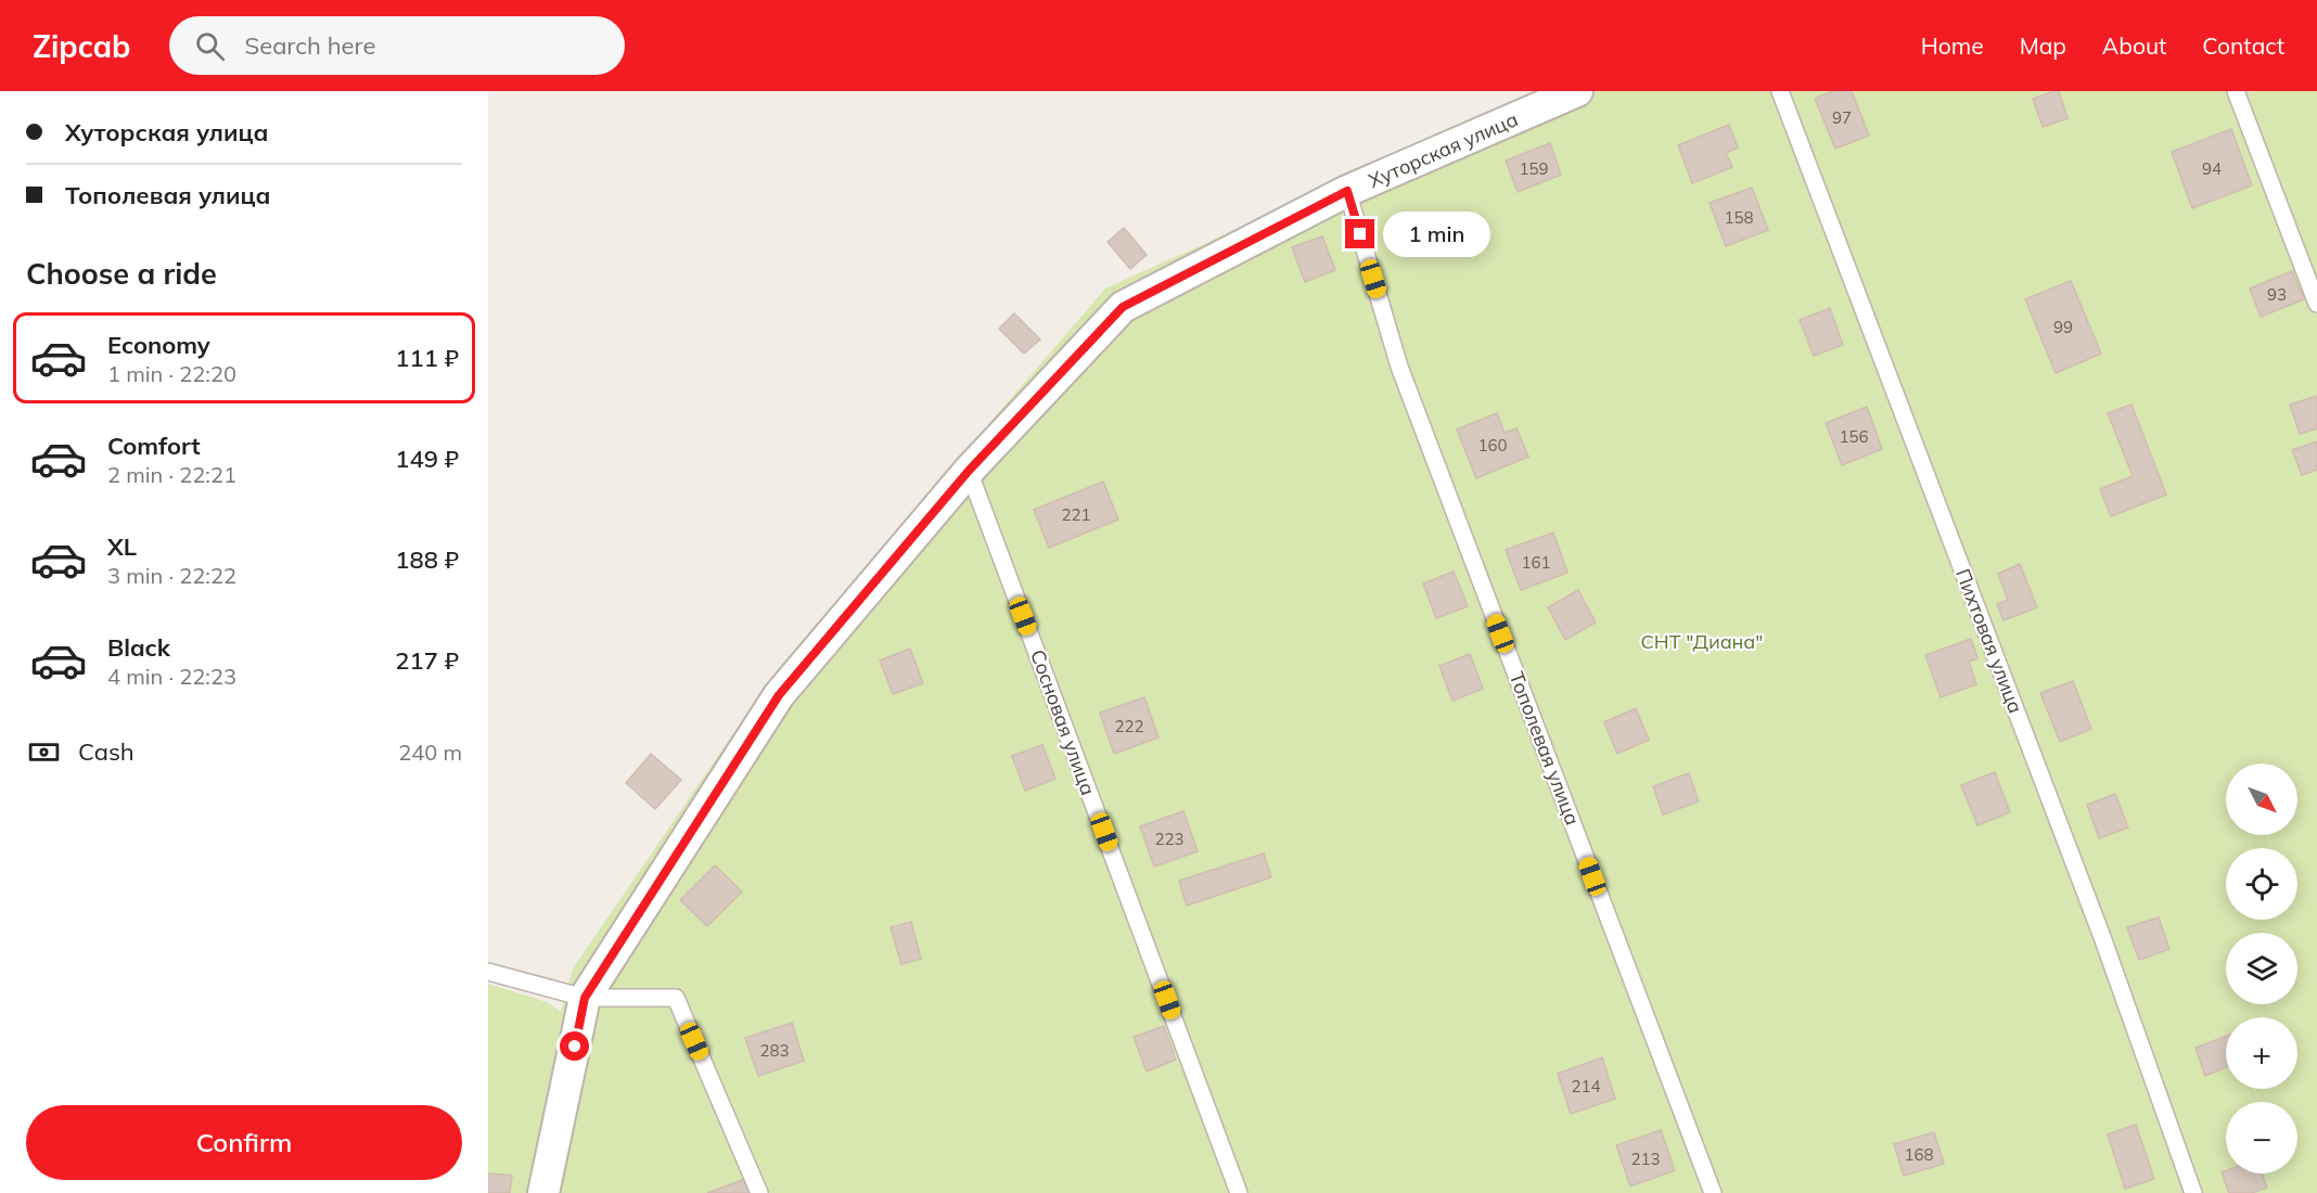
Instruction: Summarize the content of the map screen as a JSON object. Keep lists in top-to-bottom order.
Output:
{
  "streets": {
    "street": ["Хуторская улица"],
    "lane": ["Пихтовая улица", "Сосновая улица", "Тополевая улица"]
  },
  "crossings": [
    ["Хуторская улица", "Сосновая улица"],
    ["Хуторская улица", "Тополевая улица"]
  ],
  "parks": ["СНТ \"Диана\""],
  "house_numbers": [
    "97",
    "159",
    "94",
    "158",
    "93",
    "99",
    "156",
    "160",
    "221",
    "161",
    "222",
    "223",
    "283",
    "214",
    "168",
    "213"
  ],
  "north": "bottom right",
  "page": {
    "header": "Zipcab",
    "search": "Search here",
    "nav": [
      "Home",
      "Map",
      "About",
      "Contact"
    ],
    "banner": ["Хуторская улица", "Тополевая улица"],
    "bubble": "1 min",
    "heading": "Choose a ride",
    "list": [
      {
        "name": "Economy",
        "note": "1 min · 22:20",
        "value": "111 ₽"
      },
      {
        "name": "Comfort",
        "note": "2 min · 22:21",
        "value": "149 ₽"
      },
      {
        "name": "XL",
        "note": "3 min · 22:22",
        "value": "188 ₽"
      },
      {
        "name": "Black",
        "note": "4 min · 22:23",
        "value": "217 ₽"
      }
    ],
    "pay": ["Cash", "240 m"],
    "map_buttons": ["+", "−"],
    "buttons": "Confirm"
  }
}
